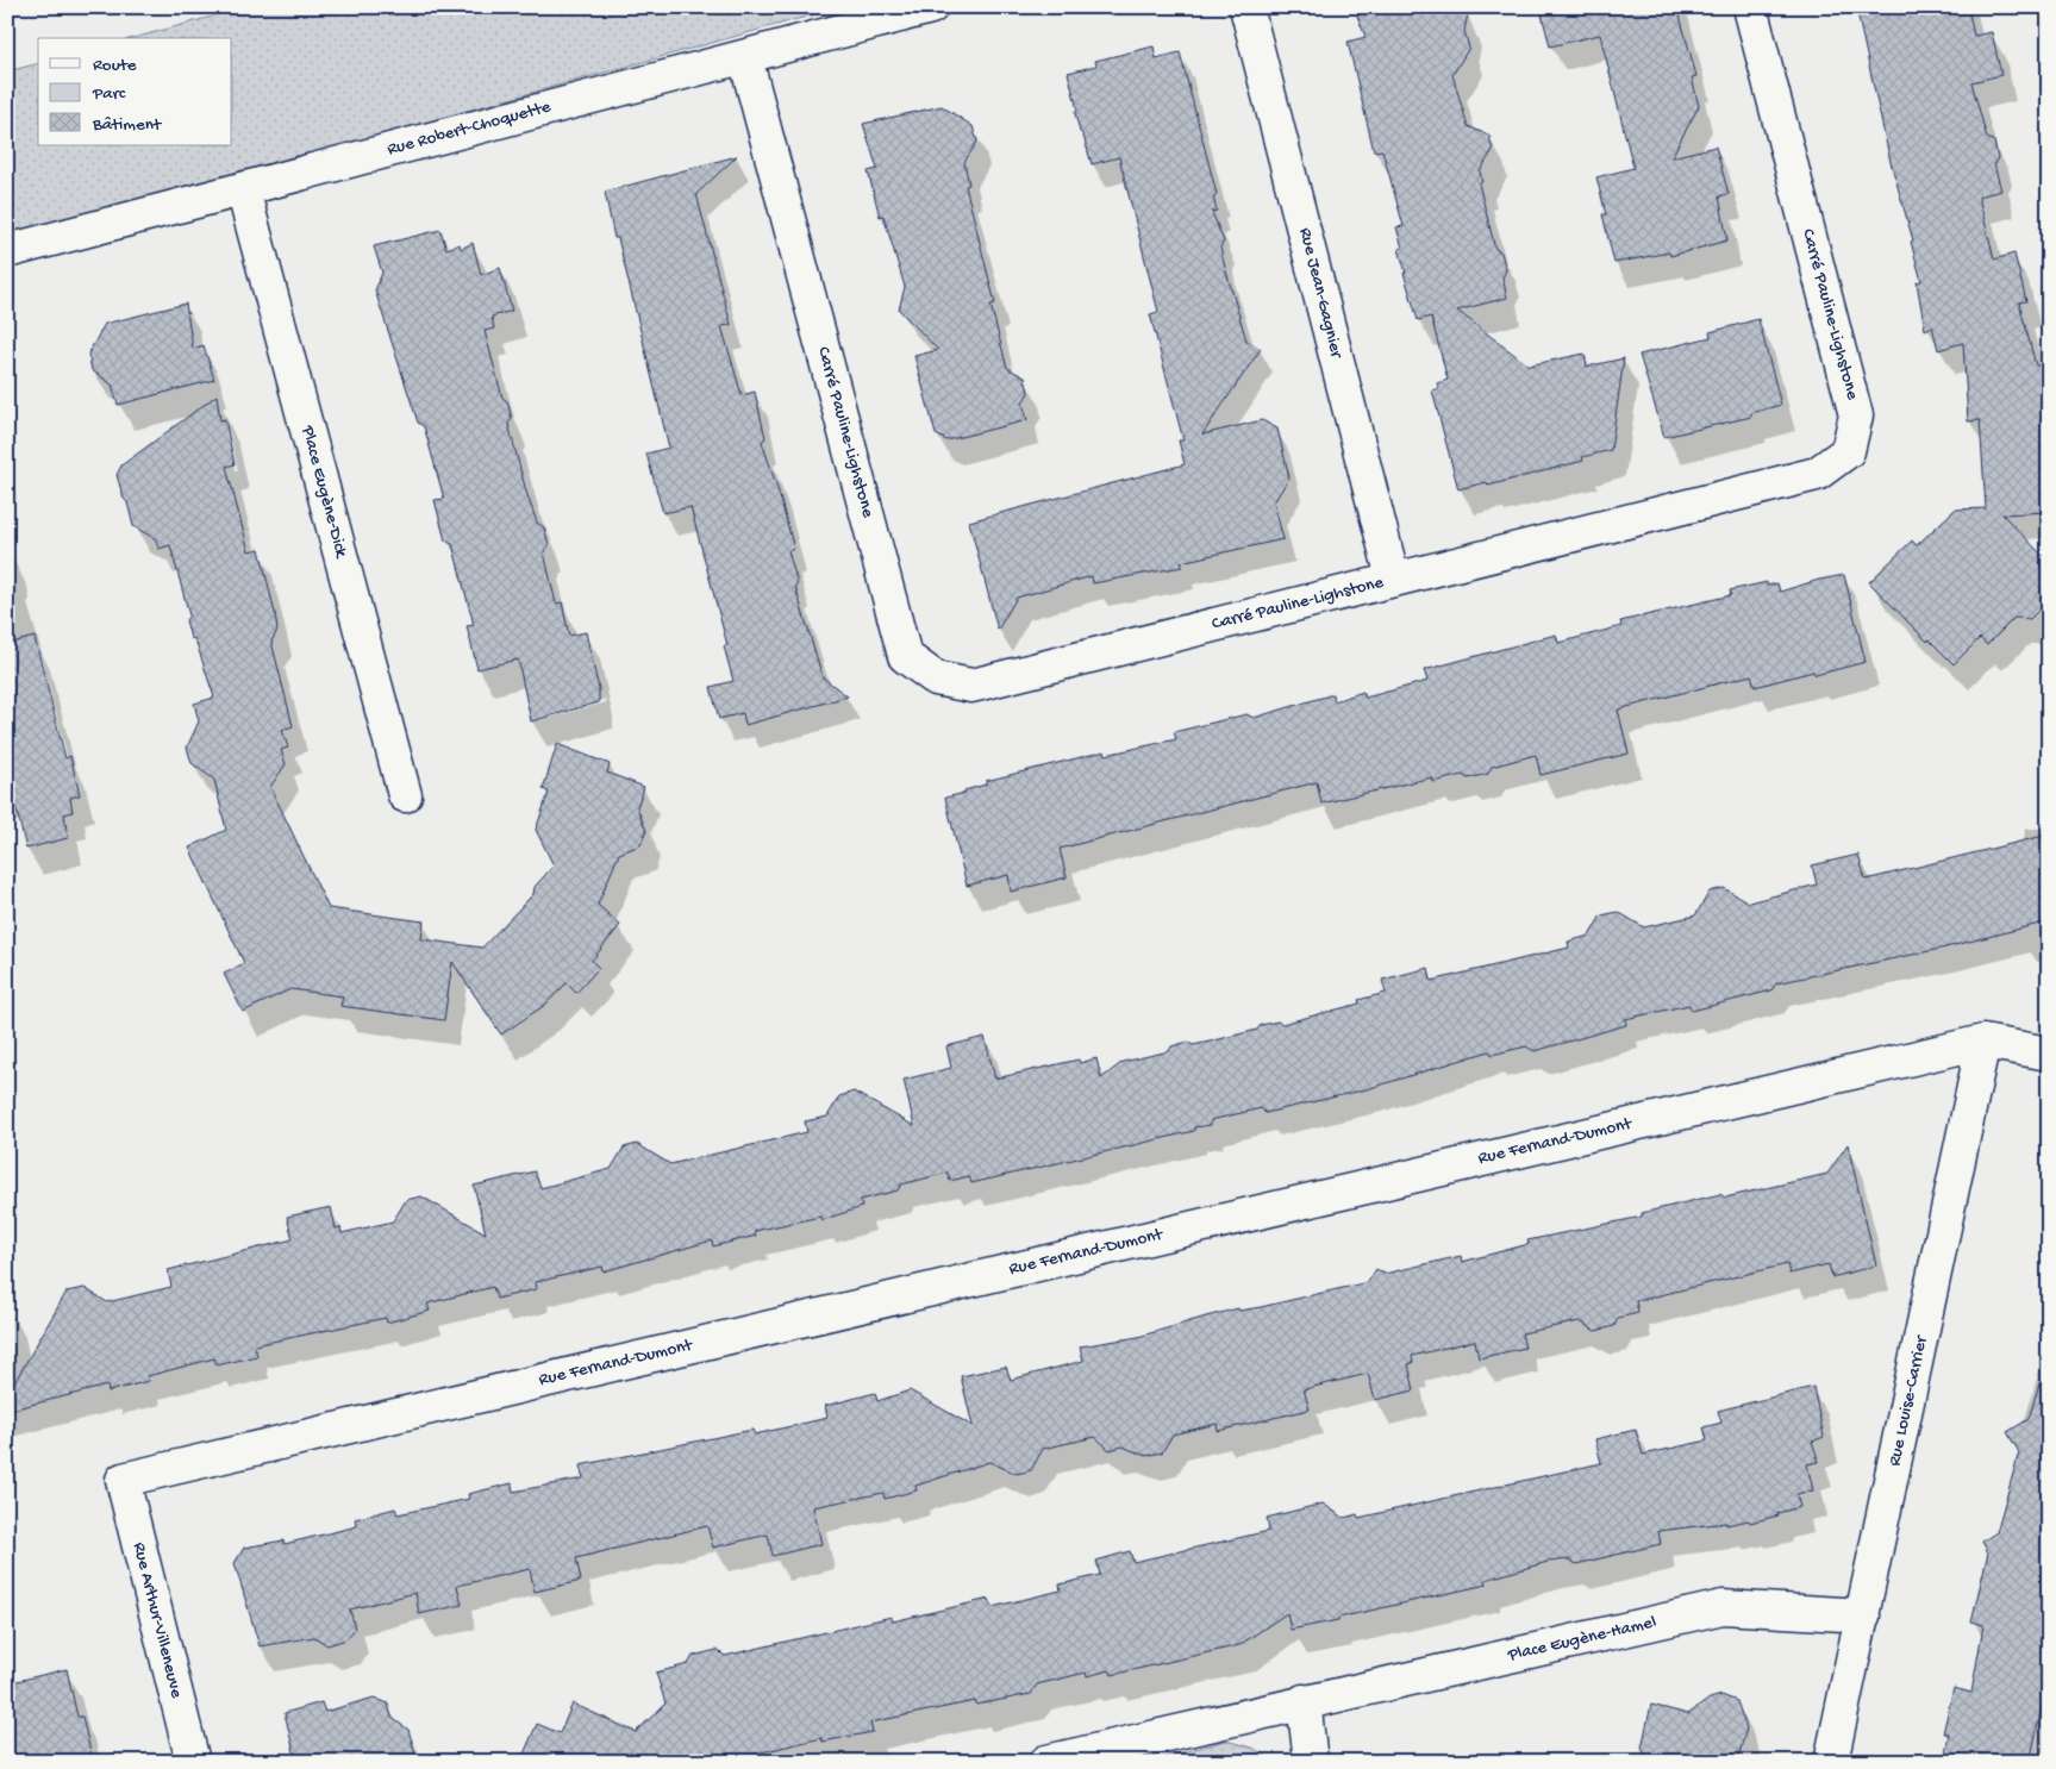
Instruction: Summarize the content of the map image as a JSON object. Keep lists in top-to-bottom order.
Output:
{
  "streets": {
    "street": [
      "Rue Robert-Choquette",
      "Rue Jean-Gagnier",
      "Carré Pauline-Lighstone",
      "Place Eugène-Dick",
      "Rue Fernand-Dumont",
      "Rue Louise-Carrier",
      "Rue Arthur-Villeneuve",
      "Place Eugène-Hamel"
    ]
  },
  "crossings": [
    ["Rue Robert-Choquette", "Carré Pauline-Lighstone"],
    ["Rue Robert-Choquette", "Place Eugène-Dick"],
    ["Rue Jean-Gagnier", "Carré Pauline-Lighstone"],
    ["Rue Fernand-Dumont", "Rue Louise-Carrier"],
    ["Rue Fernand-Dumont", "Rue Arthur-Villeneuve"],
    ["Rue Louise-Carrier", "Place Eugène-Hamel"]
  ],
  "legend": ["Route", "Parc", "Bâtiment"]
}
